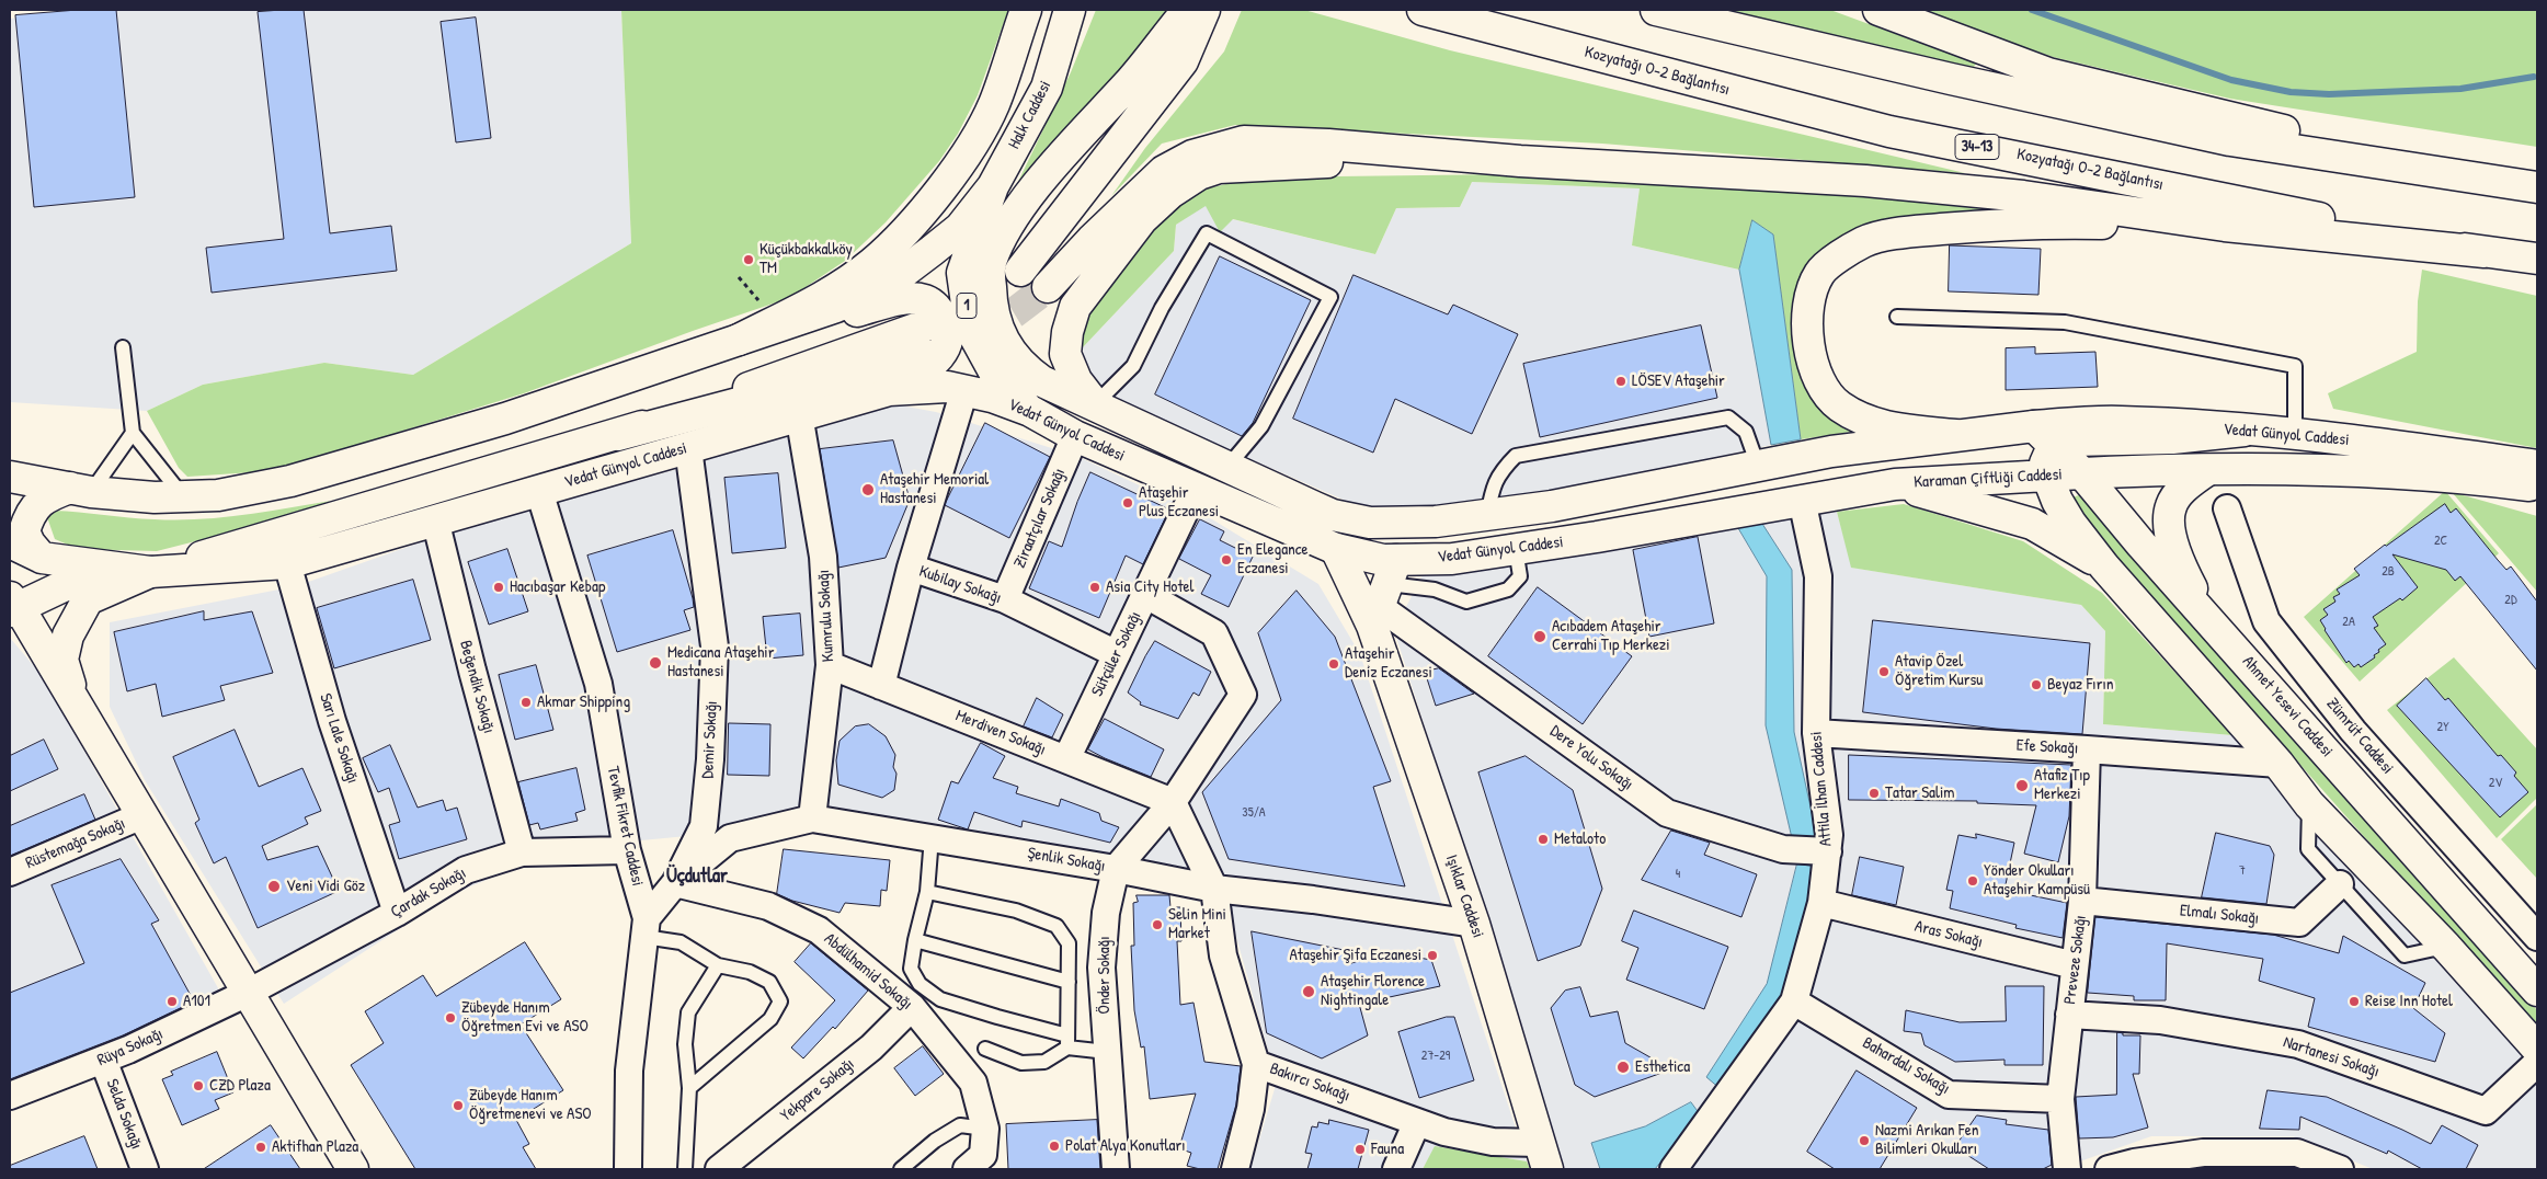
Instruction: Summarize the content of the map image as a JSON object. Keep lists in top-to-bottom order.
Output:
{
  "streets": {
    "main road": [
      "Kozyatağı O-2 Bağlantısı",
      "Halk Caddesi",
      "34-13",
      "1",
      "Vedat Günyol Caddesi",
      "Karaman Çiftliği Caddesi",
      "Ahmet Yesevi Caddesi",
      "Işıklar Caddesi"
    ],
    "street": [
      "Ziraatçılar Sokağı",
      "Kubilay Sokağı",
      "Kumrulu Sokağı",
      "Sütçüler Sokağı",
      "Beğendik Sokağı",
      "Merdiven Sokağı",
      "Zümrüt Caddesi",
      "Sarı Lale Sokağı",
      "Demir Sokağı",
      "Efe Sokağı",
      "Dere Yolu Sokağı",
      "Attila İlhan Caddesi",
      "Tevfik Fikret Caddesi",
      "Rüstemağa Sokağı",
      "Şenlik Sokağı",
      "Çardak Sokağı",
      "Elmalı Sokağı",
      "Aras Sokağı",
      "Preveze Sokağı",
      "Abdülhamid Sokağı",
      "Önder Sokağı",
      "Rüya Sokağı",
      "Nartanesi Sokağı",
      "Bahardalı Sokağı",
      "Bakırcı Sokağı",
      "Yekpare Sokağı",
      "Selda Sokağı"
    ]
  },
  "crossings": [
    ["Halk Caddesi", "1"],
    ["1", "Vedat Günyol Caddesi"],
    ["Vedat Günyol Caddesi", "Karaman Çiftliği Caddesi"],
    ["Vedat Günyol Caddesi", "Ziraatçılar Sokağı"],
    ["Vedat Günyol Caddesi", "Kubilay Sokağı"],
    ["Vedat Günyol Caddesi", "Kumrulu Sokağı"],
    ["Vedat Günyol Caddesi", "Sütçüler Sokağı"],
    ["Vedat Günyol Caddesi", "Beğendik Sokağı"],
    ["Vedat Günyol Caddesi", "Ahmet Yesevi Caddesi"],
    ["Vedat Günyol Caddesi", "Sarı Lale Sokağı"],
    ["Vedat Günyol Caddesi", "Demir Sokağı"],
    ["Vedat Günyol Caddesi", "Dere Yolu Sokağı"],
    ["Vedat Günyol Caddesi", "Attila İlhan Caddesi"],
    ["Vedat Günyol Caddesi", "Tevfik Fikret Caddesi"],
    ["Vedat Günyol Caddesi", "Işıklar Caddesi"],
    ["Karaman Çiftliği Caddesi", "Ahmet Yesevi Caddesi"],
    ["Ziraatçılar Sokağı", "Kubilay Sokağı"],
    ["Kubilay Sokağı", "Sütçüler Sokağı"],
    ["Kumrulu Sokağı", "Merdiven Sokağı"],
    ["Kumrulu Sokağı", "Şenlik Sokağı"],
    ["Sütçüler Sokağı", "Merdiven Sokağı"],
    ["Sütçüler Sokağı", "Önder Sokağı"],
    ["Beğendik Sokağı", "Çardak Sokağı"],
    ["Merdiven Sokağı", "Önder Sokağı"],
    ["Sarı Lale Sokağı", "Çardak Sokağı"],
    ["Demir Sokağı", "Tevfik Fikret Caddesi"],
    ["Demir Sokağı", "Şenlik Sokağı"],
    ["Demir Sokağı", "Abdülhamid Sokağı"],
    ["Efe Sokağı", "Attila İlhan Caddesi"],
    ["Efe Sokağı", "Preveze Sokağı"],
    ["Dere Yolu Sokağı", "Attila İlhan Caddesi"],
    ["Dere Yolu Sokağı", "Işıklar Caddesi"],
    ["Attila İlhan Caddesi", "Aras Sokağı"],
    ["Attila İlhan Caddesi", "Bahardalı Sokağı"],
    ["Tevfik Fikret Caddesi", "Çardak Sokağı"],
    ["Şenlik Sokağı", "Işıklar Caddesi"],
    ["Şenlik Sokağı", "Abdülhamid Sokağı"],
    ["Şenlik Sokağı", "Önder Sokağı"],
    ["Şenlik Sokağı", "Bakırcı Sokağı"],
    ["Çardak Sokağı", "Rüya Sokağı"],
    ["Işıklar Caddesi", "Bakırcı Sokağı"],
    ["Elmalı Sokağı", "Preveze Sokağı"],
    ["Aras Sokağı", "Preveze Sokağı"],
    ["Preveze Sokağı", "Nartanesi Sokağı"],
    ["Preveze Sokağı", "Bahardalı Sokağı"],
    ["Abdülhamid Sokağı", "Yekpare Sokağı"],
    ["Rüya Sokağı", "Selda Sokağı"]
  ],
  "districts": ["Üçdutlar"],
  "places": [
    "Küçükbakkalköy TM",
    "LÖSEV Ataşehir",
    "Ataşehir Memorial Hastanesi",
    "Ataşehir Plus Eczanesi",
    "En Elegance Eczanesi",
    "Hacıbaşar Kebap",
    "Asia City Hotel",
    "Acıbadem Ataşehir Cerrahi Tıp Merkezi",
    "Medicana Ataşehir Hastanesi",
    "Ataşehir Deniz Eczanesi",
    "Atavip Özel Öğretim Kursu",
    "Beyaz Fırın",
    "Akmar Shipping",
    "Atafiz Tıp Merkezi",
    "Tatar Salim",
    "Metaloto",
    "Yönder Okulları Ataşehir Kampüsü",
    "Veni Vidi Göz",
    "Selin Mini Market",
    "Ataşehir Şifa Eczanesi",
    "Ataşehir Florence Nightingale",
    "A101",
    "Reise Inn Hotel",
    "Zübeyde Hanım Öğretmen Evi ve ASO",
    "Esthetica",
    "CZD Plaza",
    "Zübeyde Hanım Öğretmenevi ve ASO",
    "Nazmi Arıkan Fen Bilimleri Okulları",
    "Polat Alya Konutları",
    "Aktifhan Plaza",
    "Fauna"
  ],
  "house_numbers": [
    "2C",
    "2B",
    "2D",
    "2A",
    "2Y",
    "2V",
    "35/A",
    "7",
    "4",
    "27-29"
  ]
}
